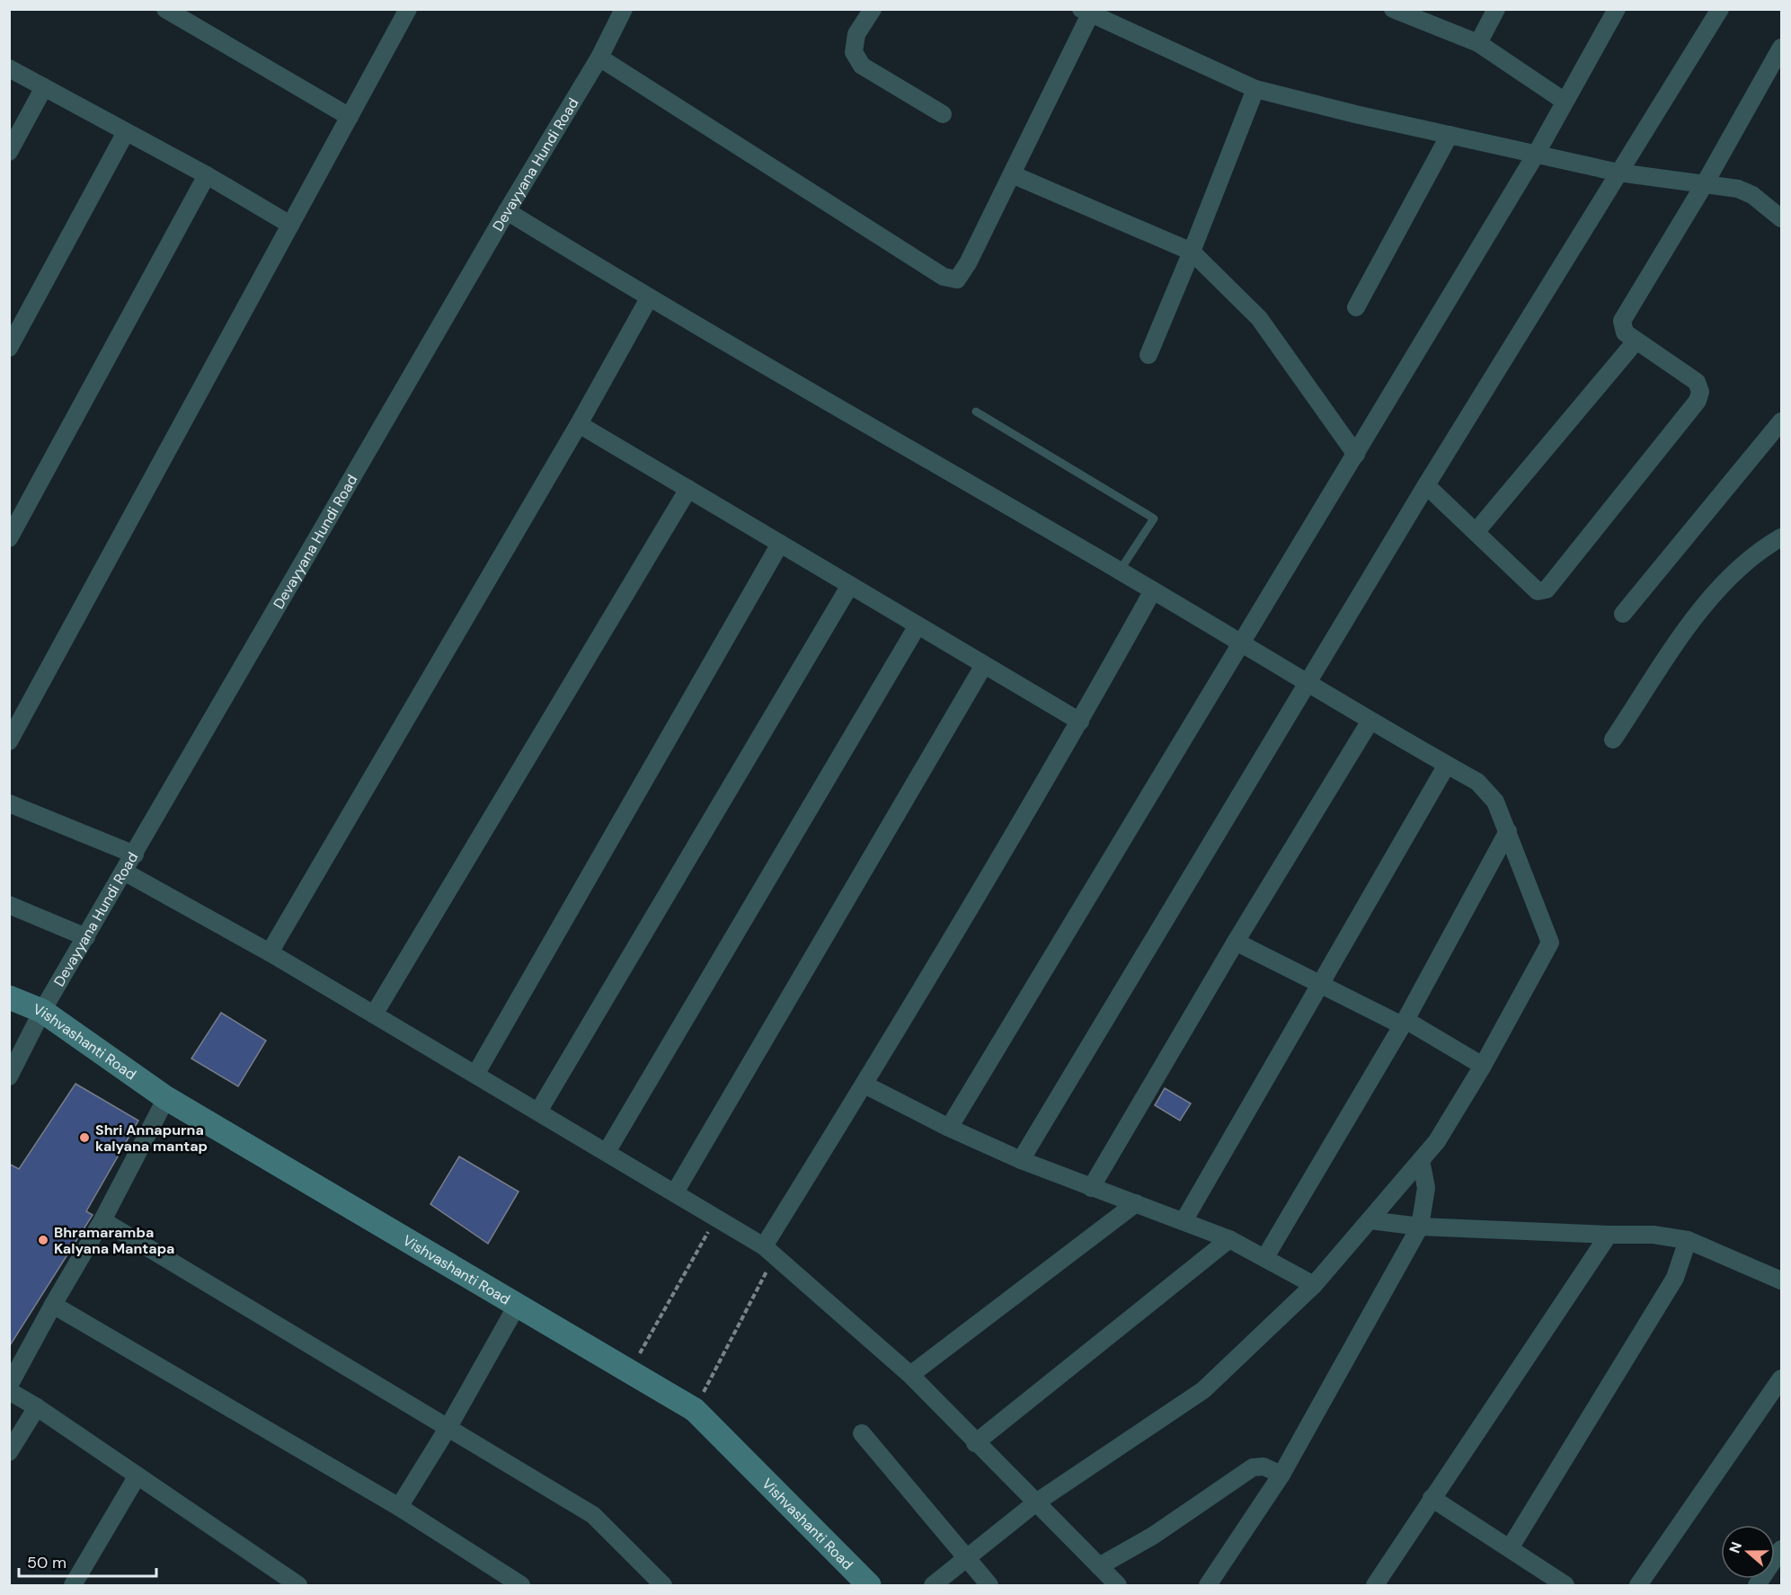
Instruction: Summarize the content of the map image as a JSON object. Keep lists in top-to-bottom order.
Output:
{
  "streets": {
    "street": ["Devayyana Hundi Road", "Vishvashanti Road"]
  },
  "crossings": [
    ["Devayyana Hundi Road", "Vishvashanti Road"]
  ],
  "places": ["Shri Annapurna kalyana mantap", "Bhramaramba Kalyana Mantapa"],
  "scale_bar": "50 m",
  "north": "left"
}
